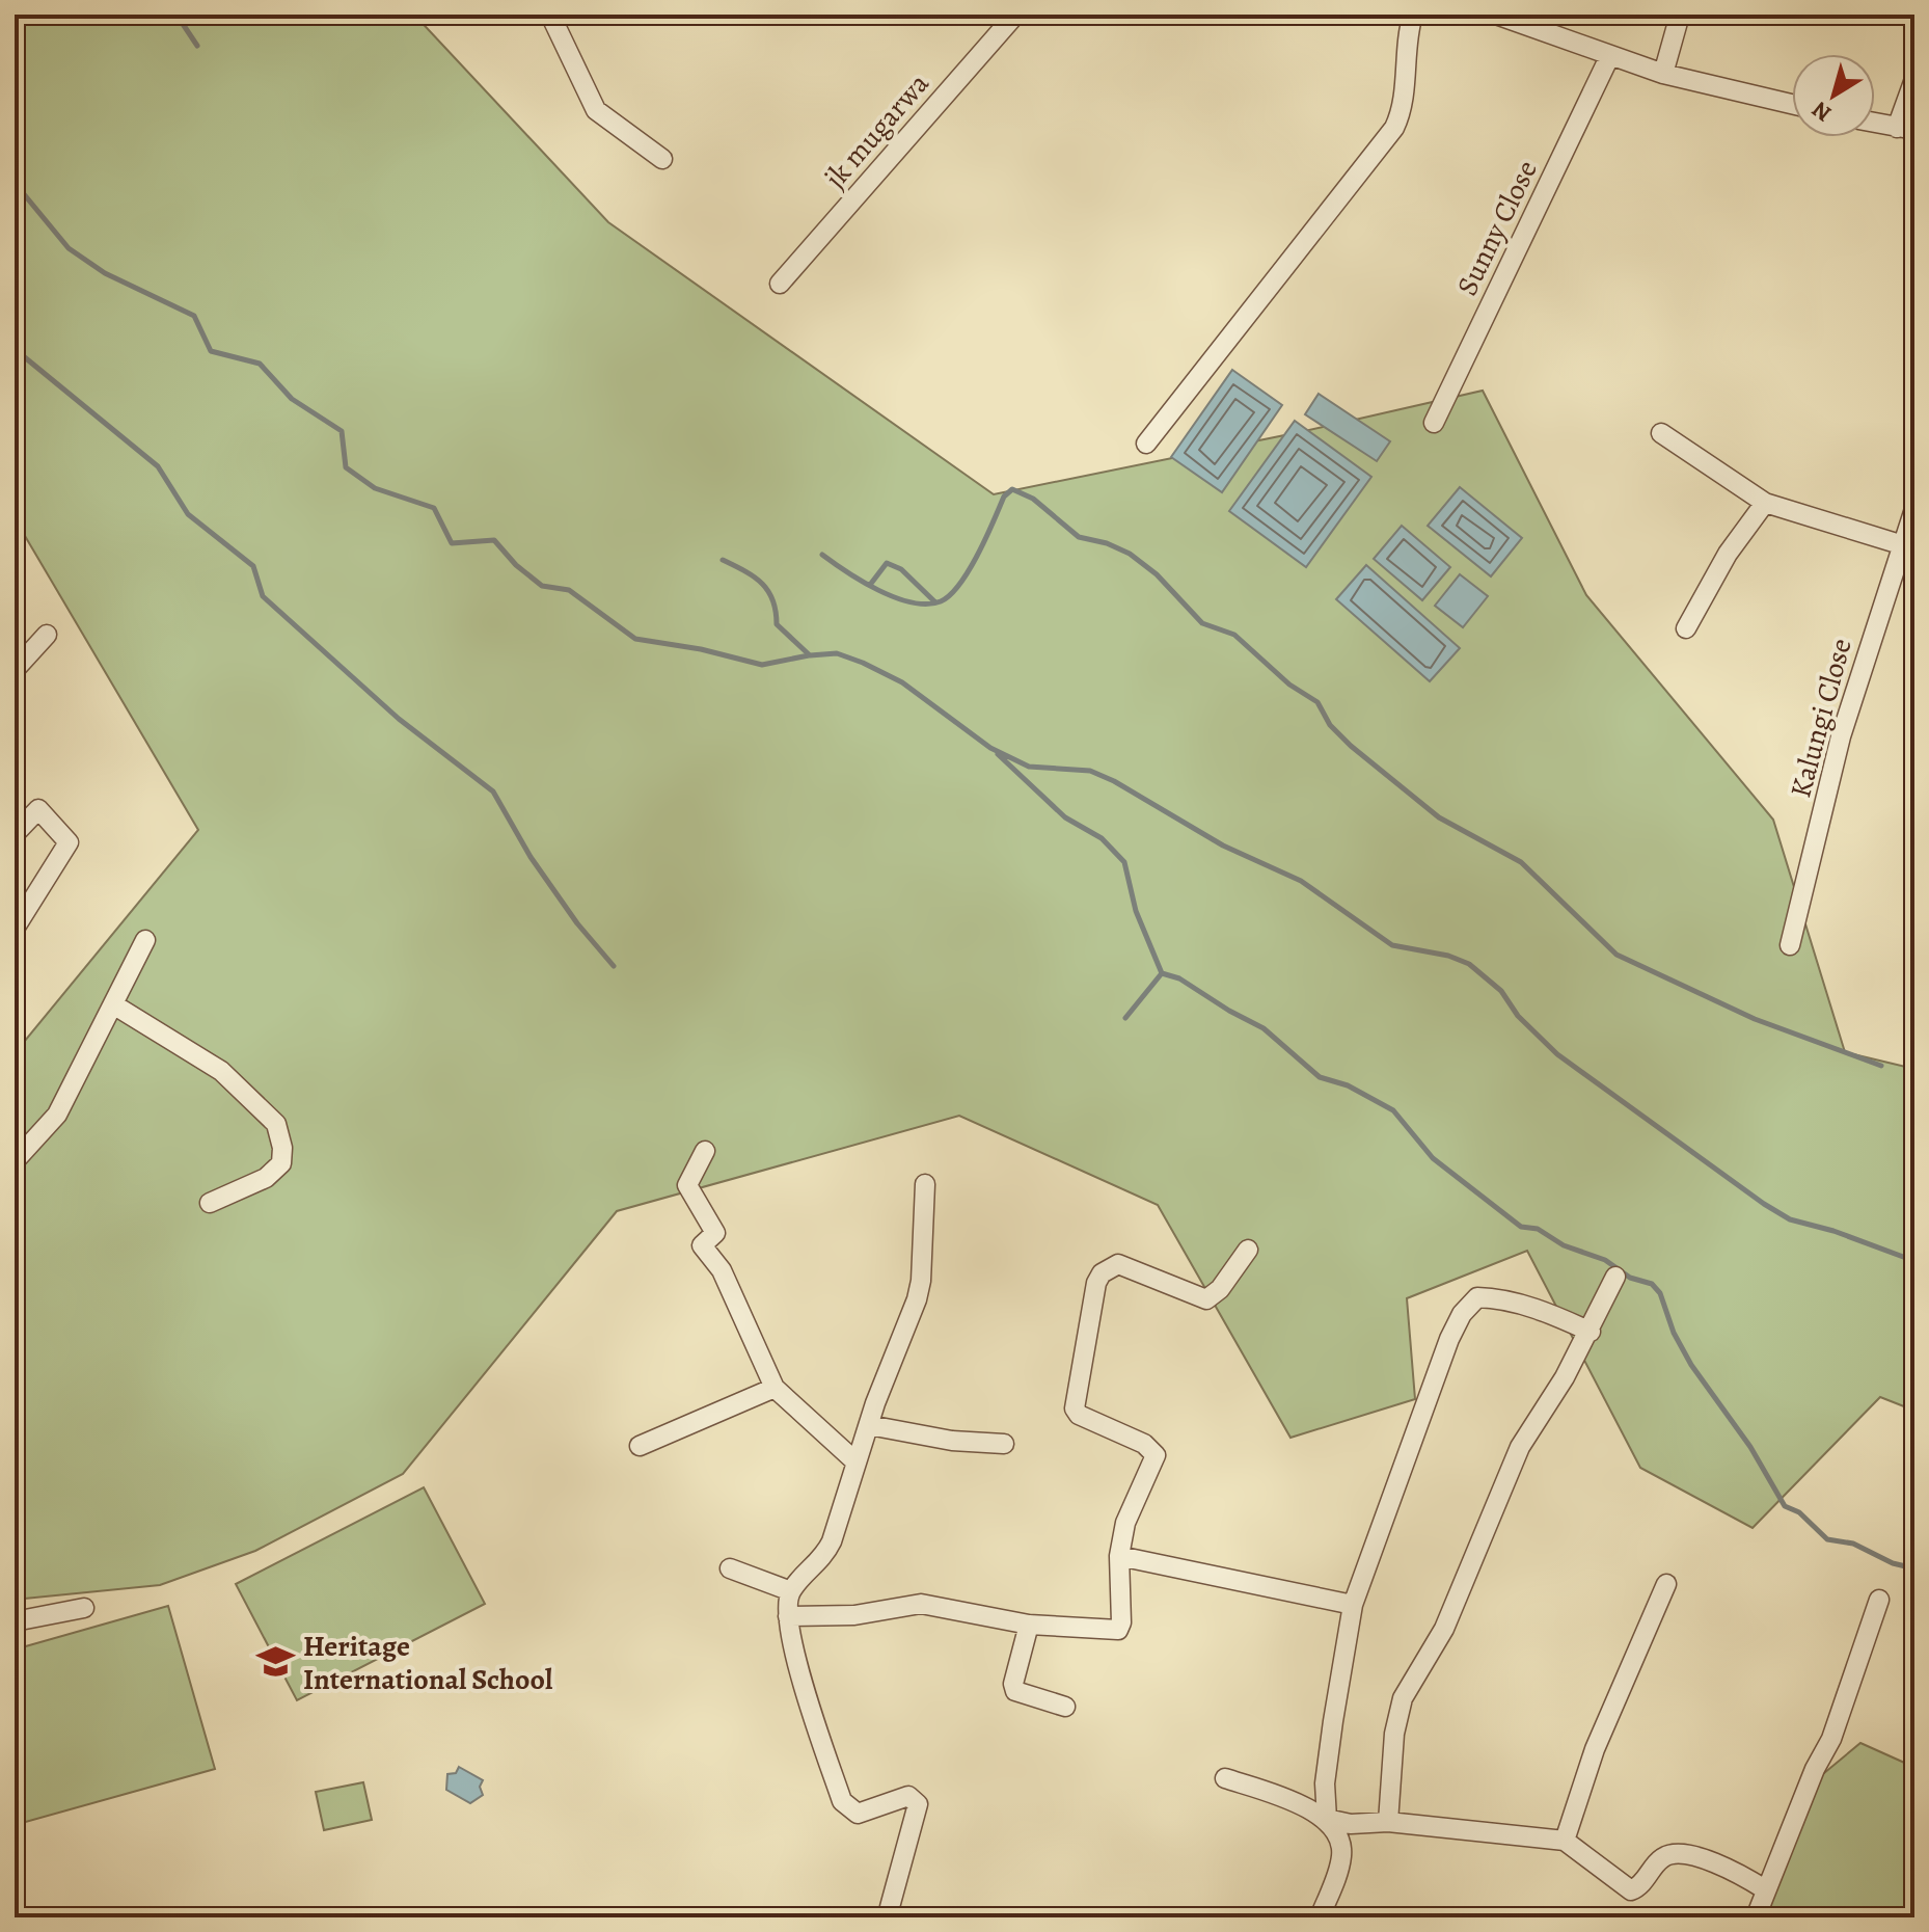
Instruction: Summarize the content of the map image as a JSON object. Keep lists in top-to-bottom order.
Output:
{
  "streets": {
    "street": ["jk mugarwa", "Sunny Close", "Kalungi Close"]
  },
  "places": {
    "school or university": ["Heritage International School"]
  },
  "north": "bottom left"
}
